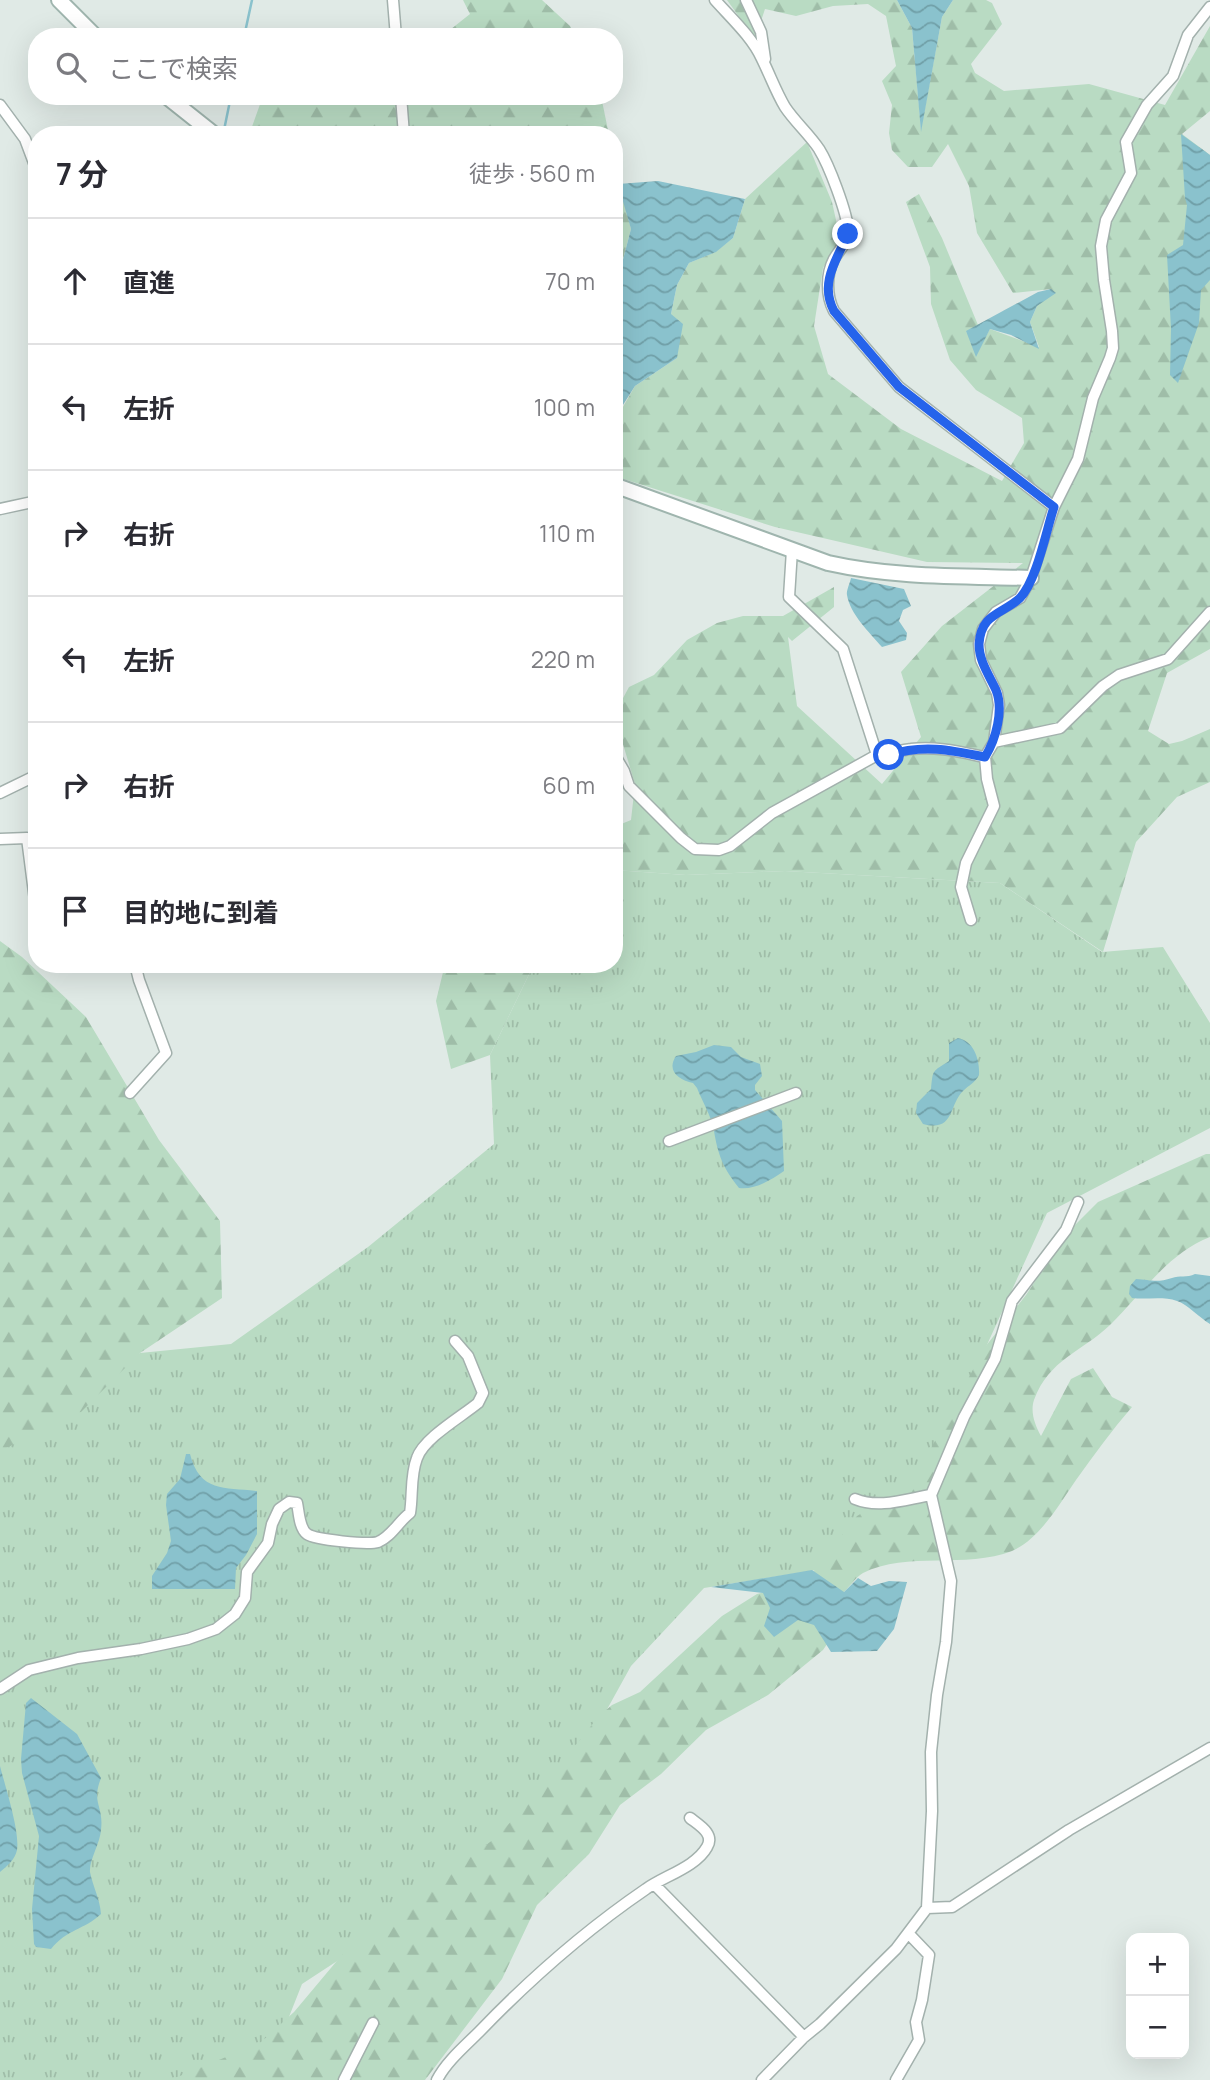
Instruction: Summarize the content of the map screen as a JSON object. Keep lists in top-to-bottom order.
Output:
{
  "page": {
    "search": "ここで検索",
    "heading": ["7 分", "徒歩 · 560 m"],
    "list": [
      ["直進", "70 m"],
      ["左折", "100 m"],
      ["右折", "110 m"],
      ["左折", "220 m"],
      ["右折", "60 m"],
      "目的地に到着"
    ],
    "map_buttons": ["+", "−"]
  }
}
